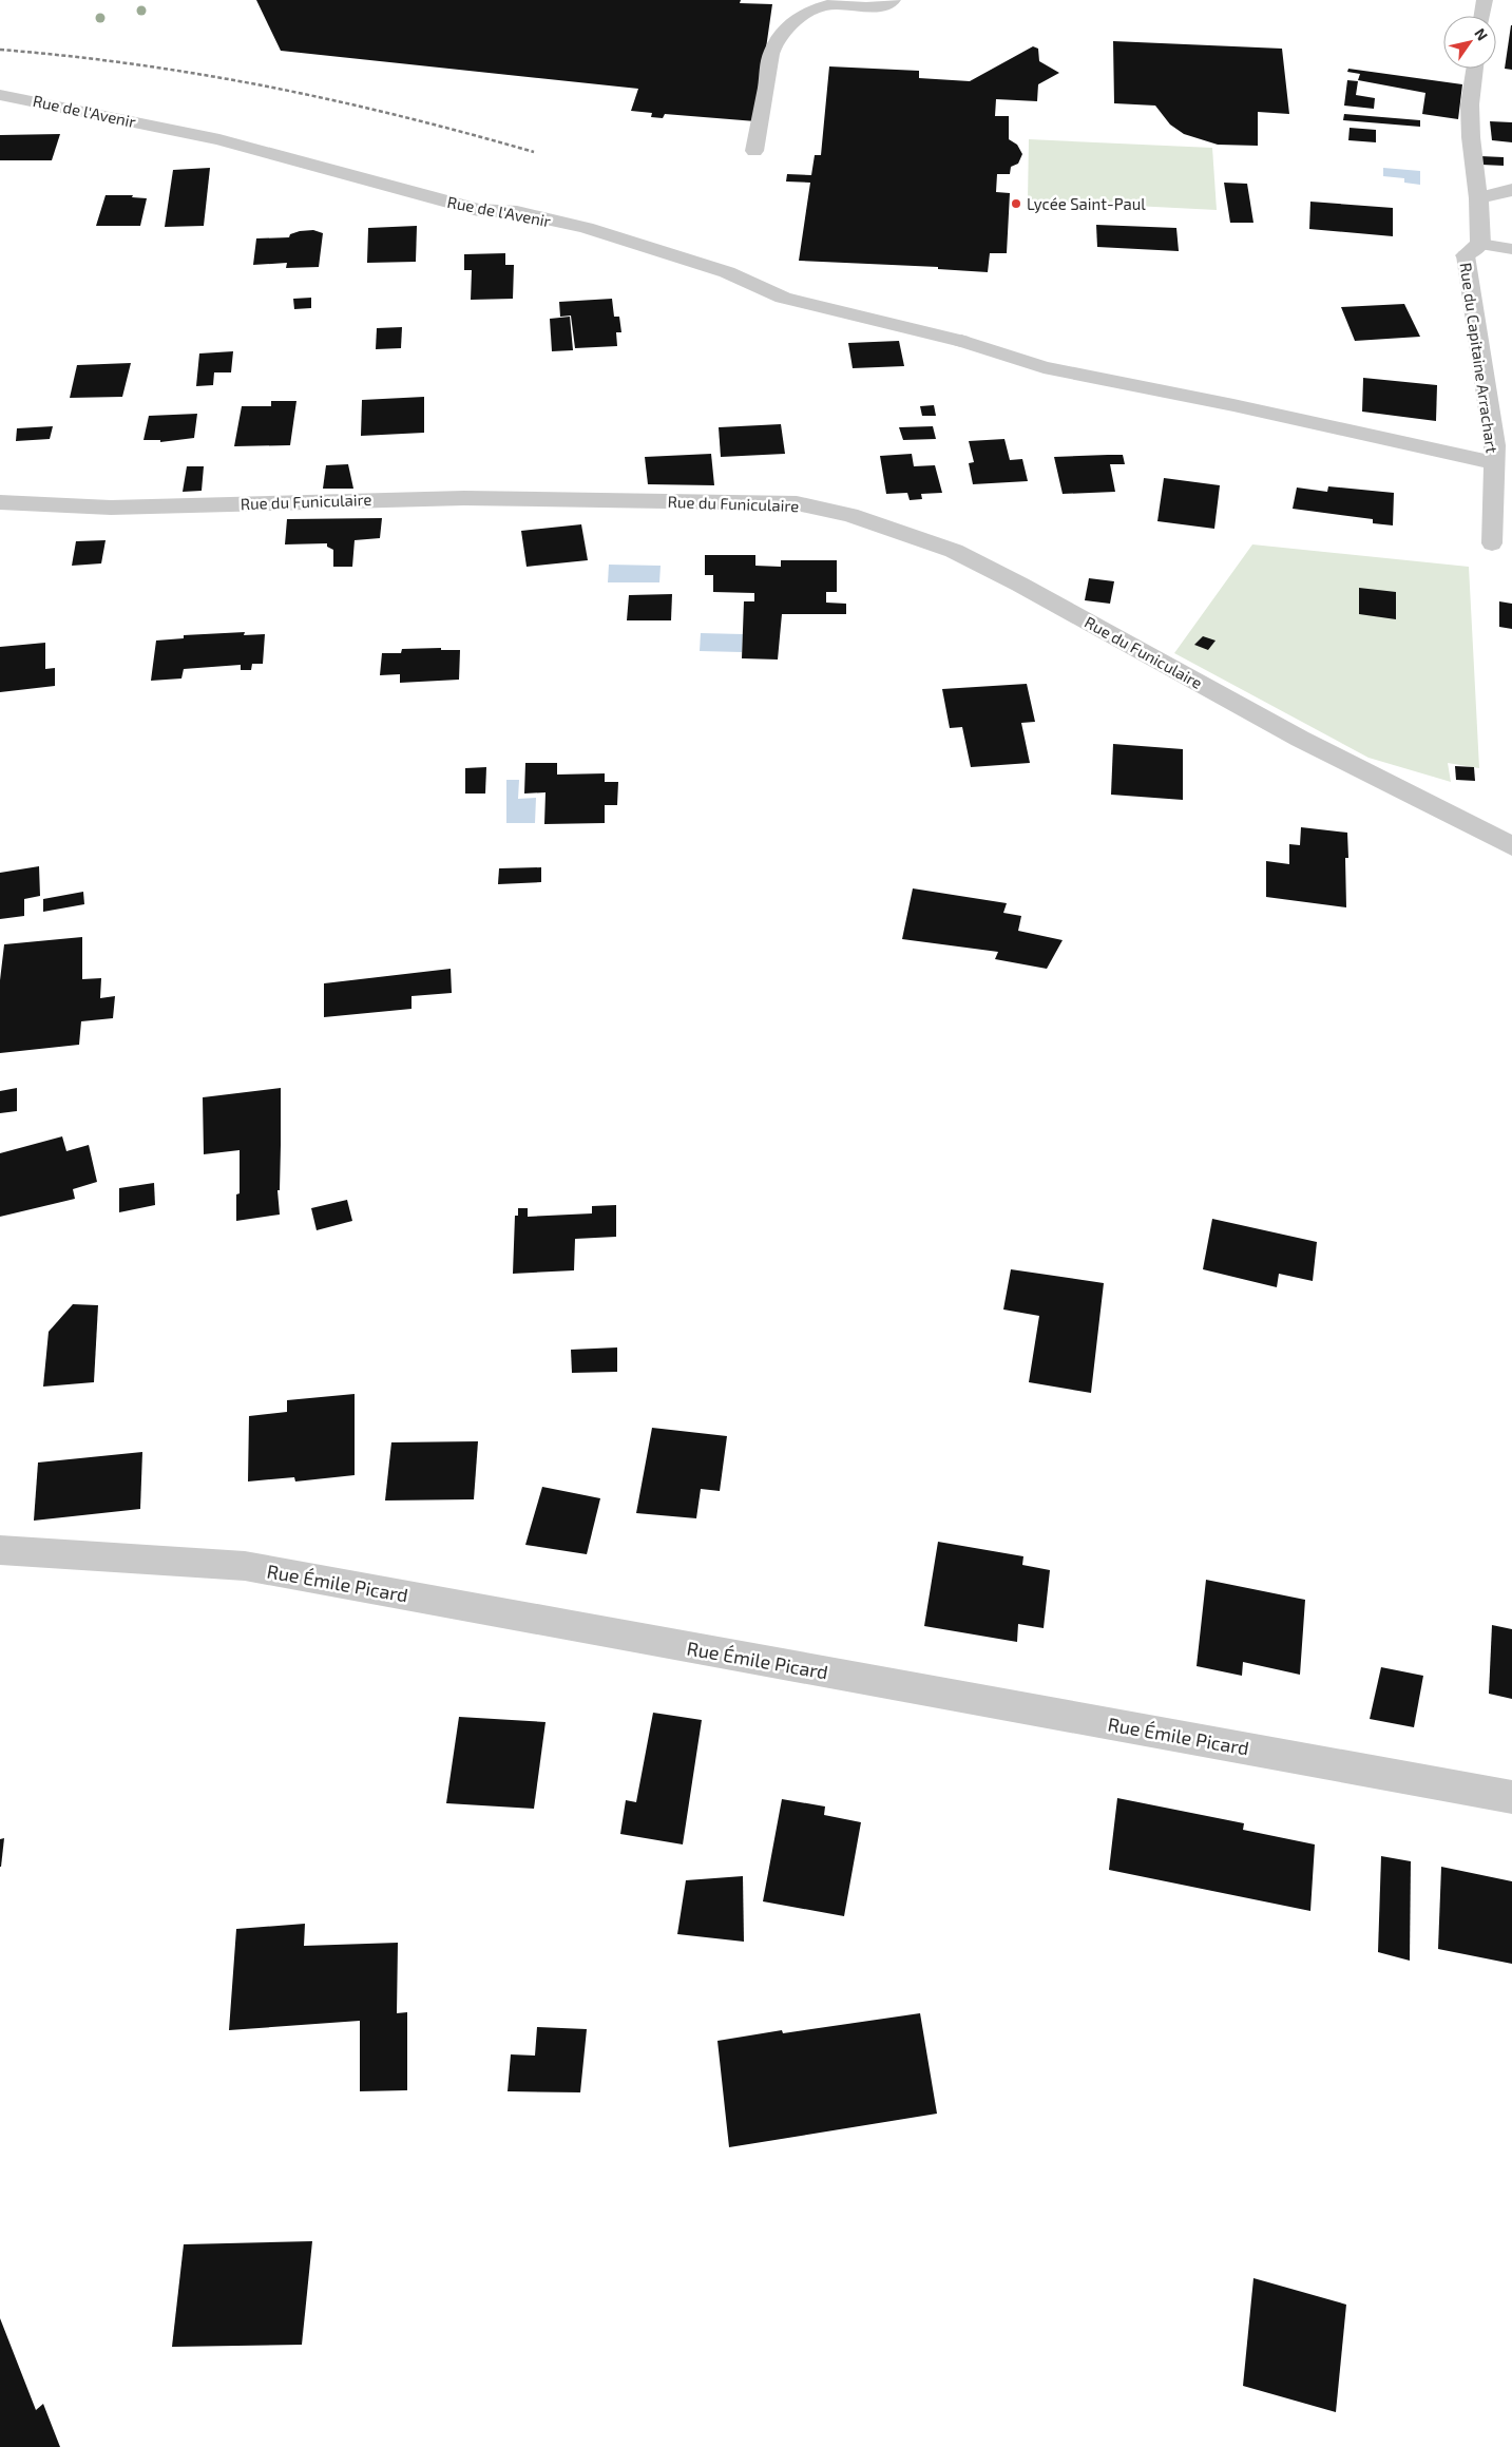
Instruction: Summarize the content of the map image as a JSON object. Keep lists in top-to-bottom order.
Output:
{
  "streets": {
    "street": [
      "Rue de l'Avenir",
      "Rue du Capitaine Arrachart",
      "Rue du Funiculaire",
      "Rue Émile Picard"
    ]
  },
  "places": ["Lycée Saint-Paul"],
  "north": "top right"
}
